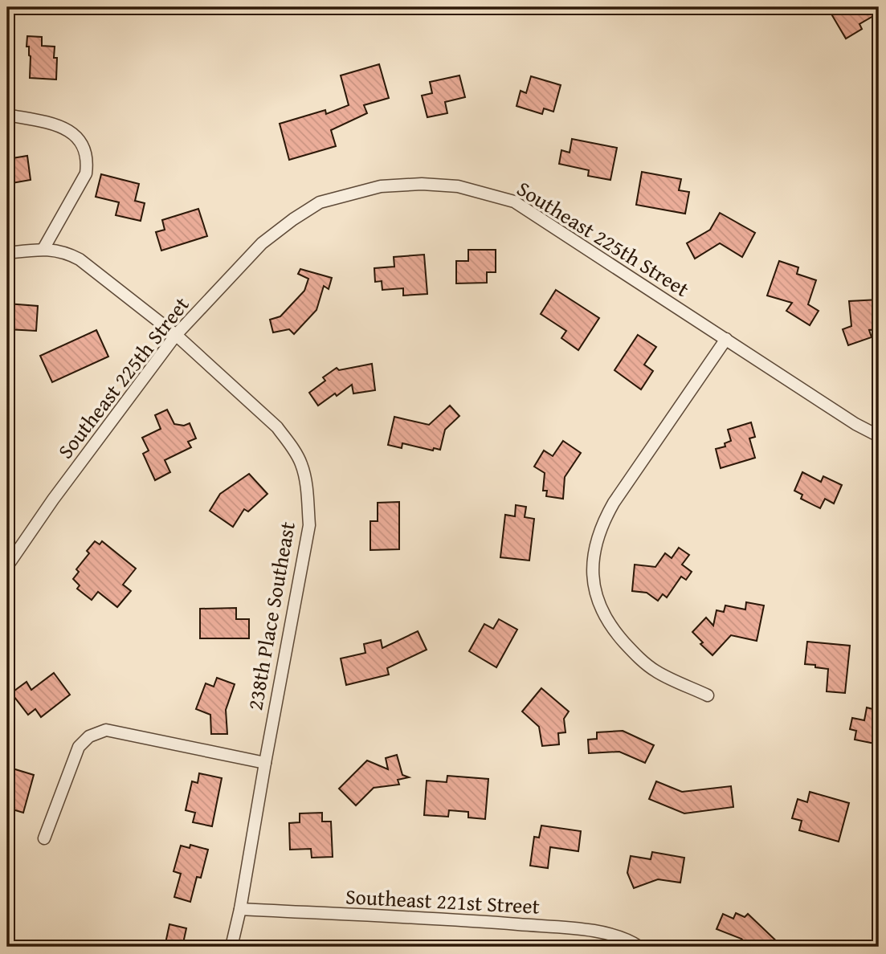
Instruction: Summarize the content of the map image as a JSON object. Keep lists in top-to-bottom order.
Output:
{
  "streets": {
    "street": ["Southeast 225th Street", "238th Place Southeast", "Southeast 221st Street"]
  },
  "crossings": [
    ["Southeast 225th Street", "238th Place Southeast"],
    ["238th Place Southeast", "Southeast 221st Street"]
  ]
}
